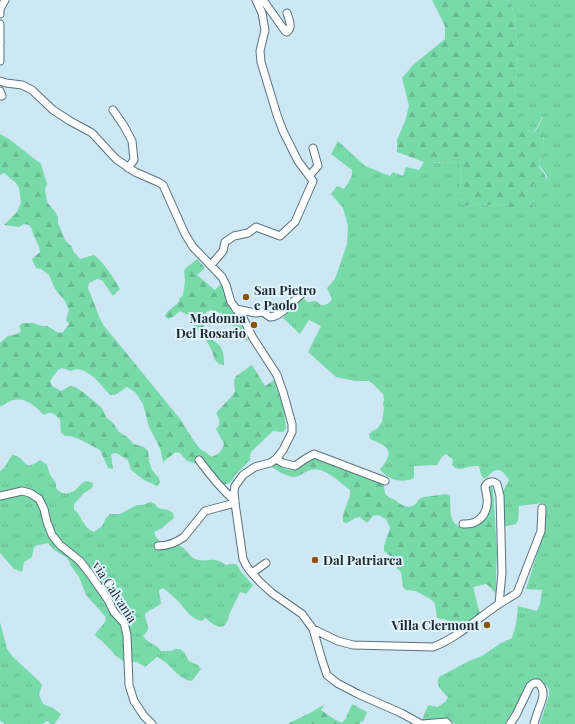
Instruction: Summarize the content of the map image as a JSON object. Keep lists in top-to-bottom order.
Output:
{
  "streets": {
    "street": ["via Calvania"]
  },
  "places": [
    "San Pietro e Paolo",
    "Madonna Del Rosario",
    "Dal Patriarca",
    "Villa Clermont"
  ]
}
